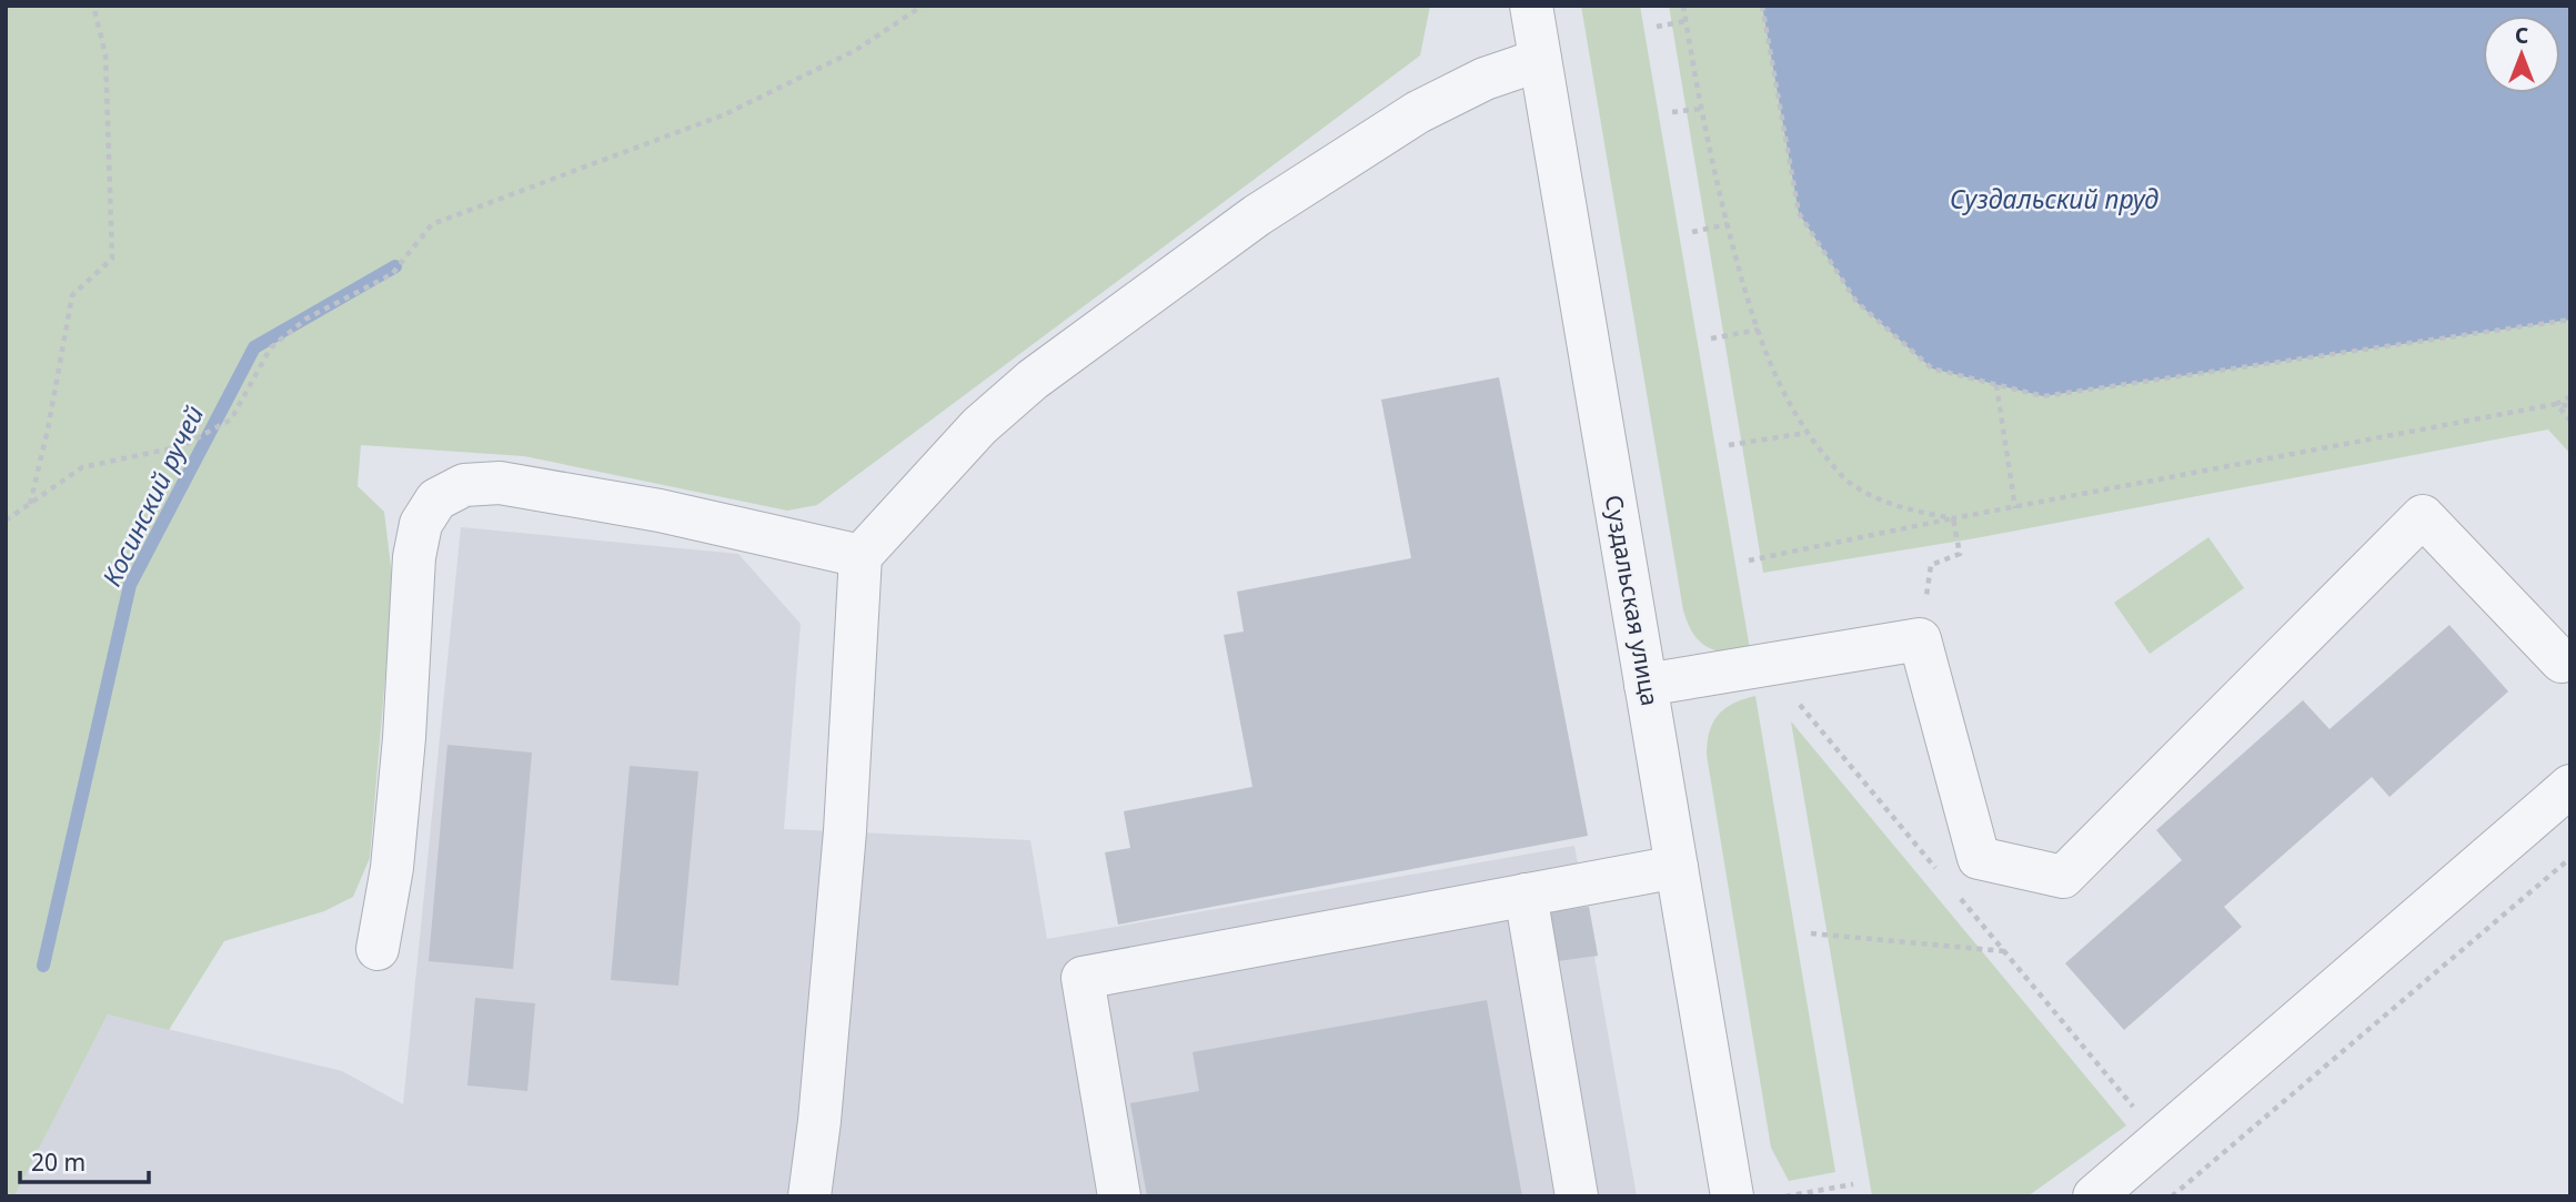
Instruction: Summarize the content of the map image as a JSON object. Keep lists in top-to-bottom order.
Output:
{
  "streets": {
    "street": ["Суздальская улица"]
  },
  "water": ["Суздальский пруд", "Косинский ручей"],
  "scale_bar": "20 m",
  "north": "top"
}
